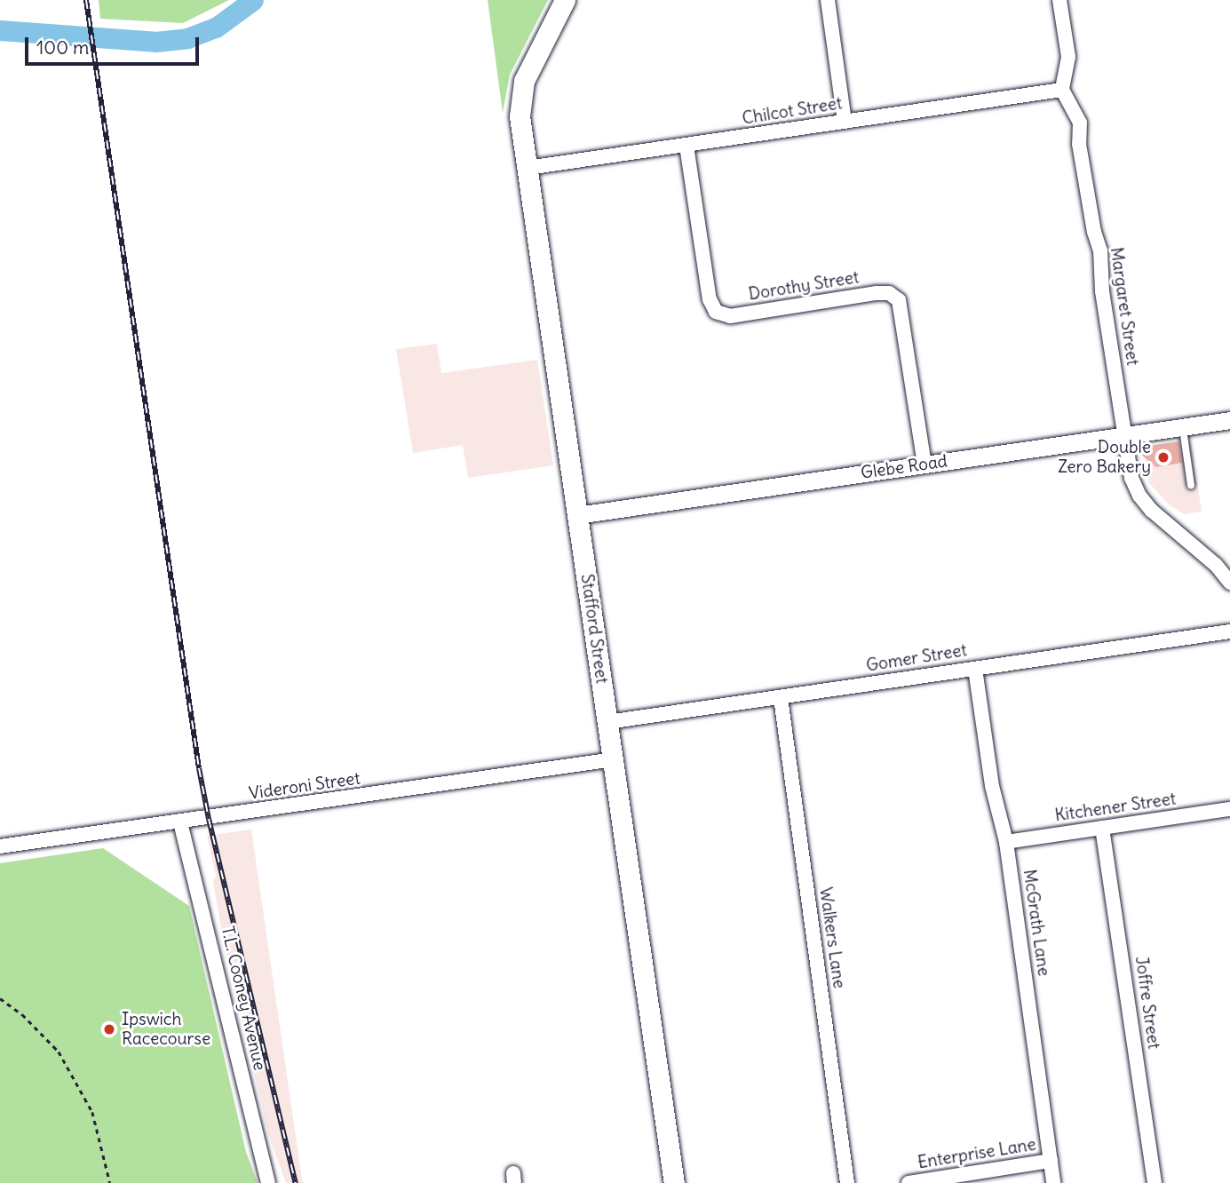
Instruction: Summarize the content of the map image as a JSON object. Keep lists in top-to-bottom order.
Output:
{
  "streets": {
    "main road": ["Stafford Street"],
    "street": [
      "Chilcot Street",
      "Dorothy Street",
      "Margaret Street",
      "Glebe Road",
      "Gomer Street",
      "Videroni Street",
      "Kitchener Street",
      "McGrath Lane",
      "Walkers Lane",
      "T.L. Cooney Avenue",
      "Joffre Street",
      "Enterprise Lane"
    ]
  },
  "crossings": [
    ["Chilcot Street", "Dorothy Street"],
    ["Chilcot Street", "Margaret Street"],
    ["Chilcot Street", "Stafford Street"],
    ["Dorothy Street", "Glebe Road"],
    ["Margaret Street", "Glebe Road"],
    ["Glebe Road", "Stafford Street"],
    ["Stafford Street", "Gomer Street"],
    ["Stafford Street", "Videroni Street"],
    ["Gomer Street", "McGrath Lane"],
    ["Gomer Street", "Walkers Lane"],
    ["Videroni Street", "T.L. Cooney Avenue"],
    ["Kitchener Street", "McGrath Lane"],
    ["Kitchener Street", "Joffre Street"],
    ["McGrath Lane", "Enterprise Lane"]
  ],
  "places": ["Double Zero Bakery", "Ipswich Racecourse"],
  "scale_bar": "100 m"
}
